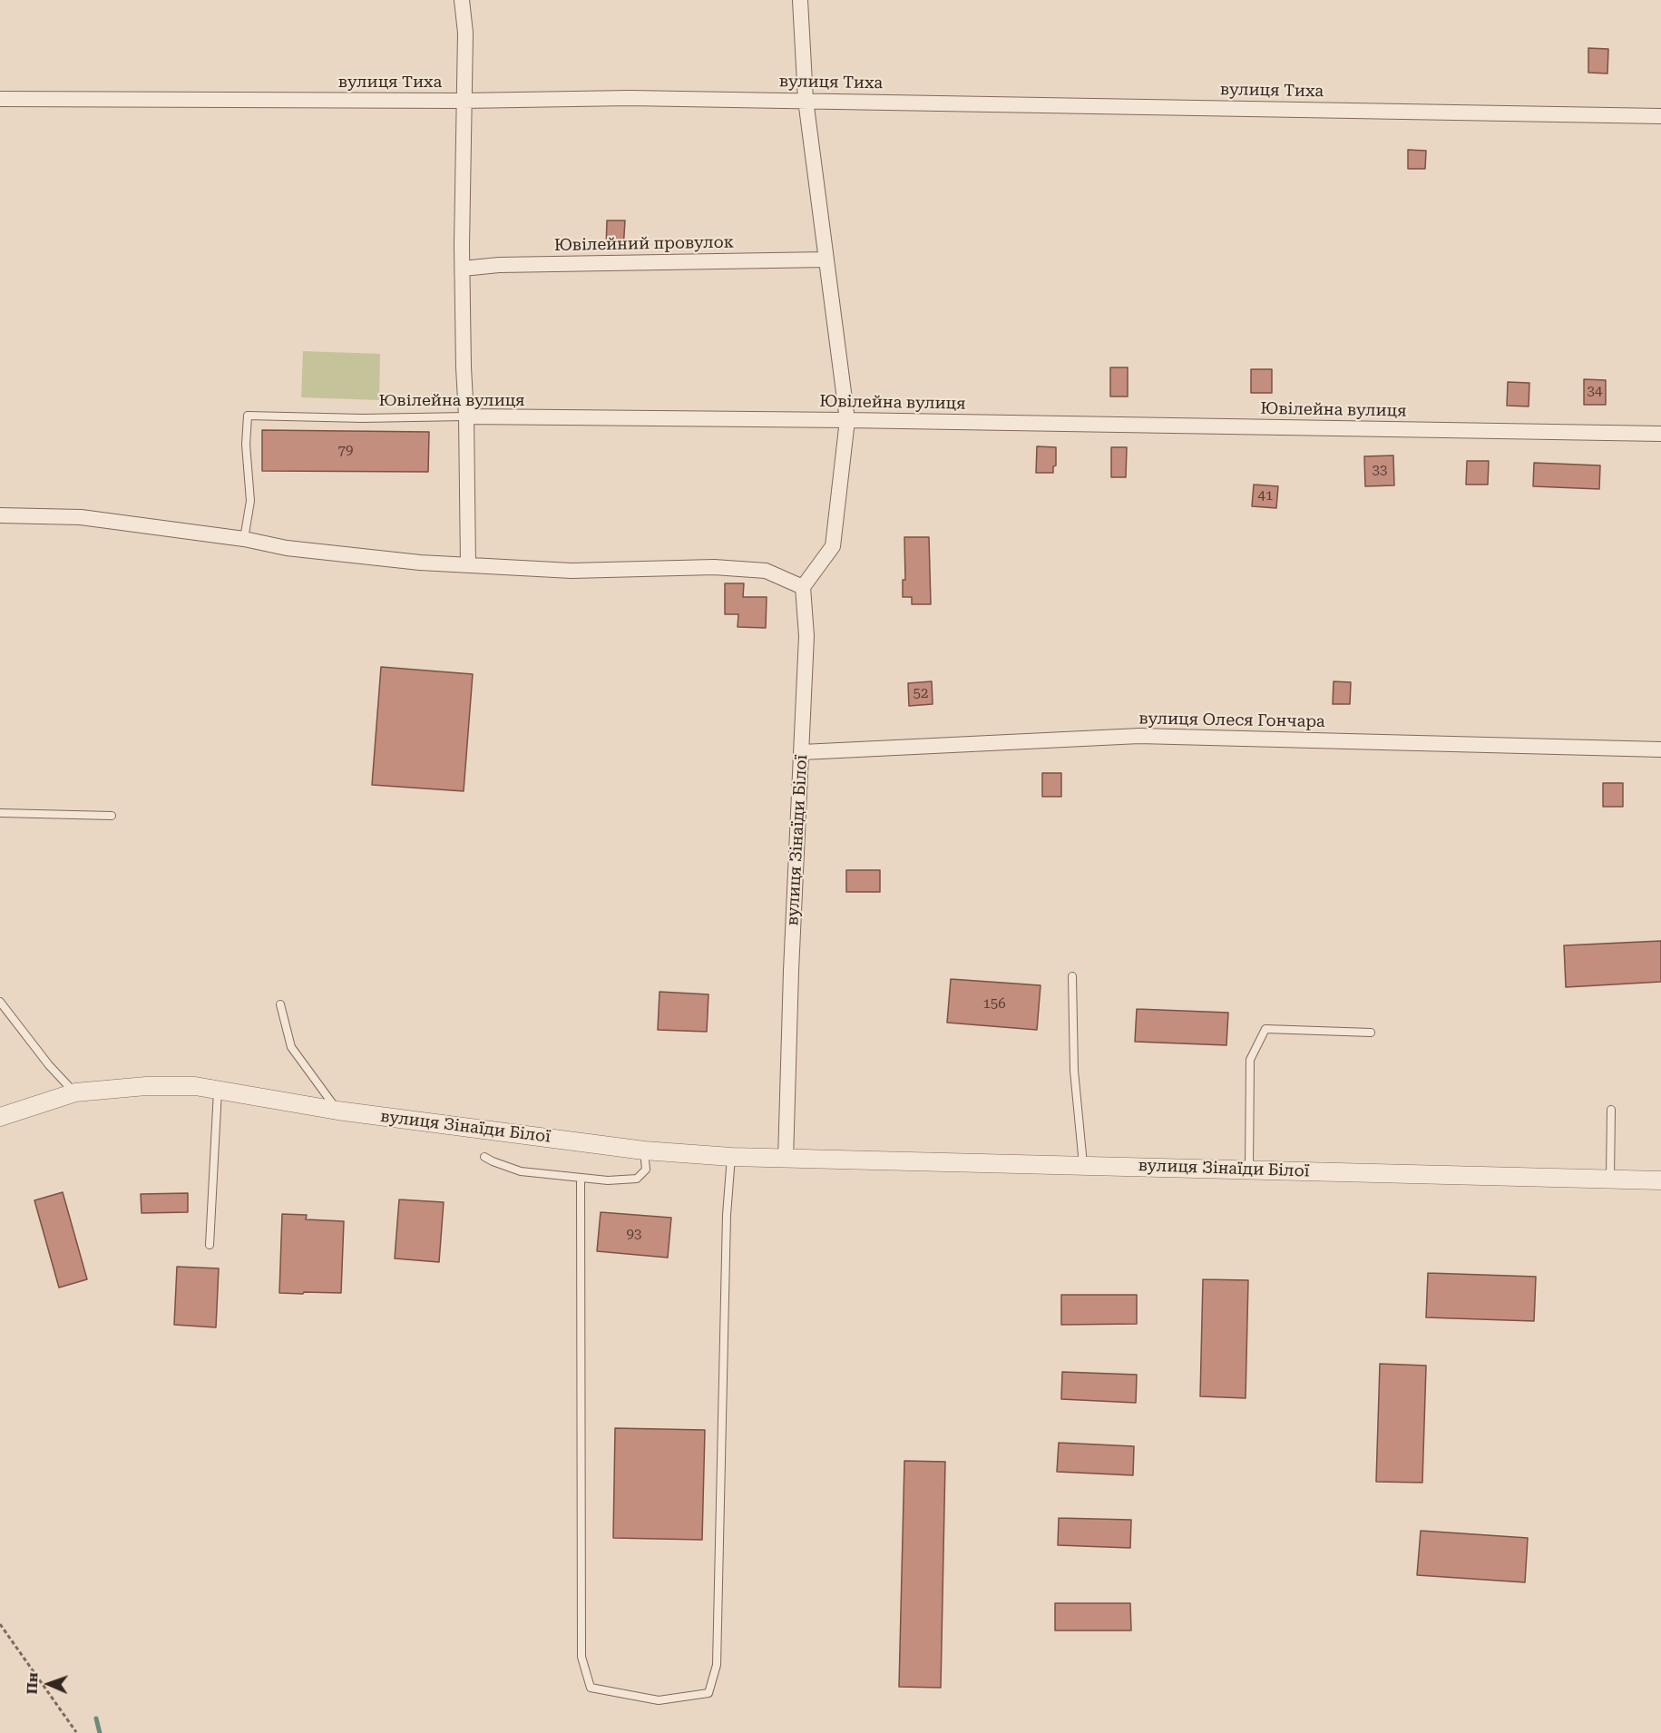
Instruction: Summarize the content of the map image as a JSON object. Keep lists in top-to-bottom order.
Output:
{
  "streets": {
    "street": [
      "вулиця Тиха",
      "Ювілейний провулок",
      "Ювілейна вулиця",
      "вулиця Олеся Гончара",
      "вулиця Зінаїди Білої"
    ]
  },
  "crossings": [
    ["вулиця Олеся Гончара", "вулиця Зінаїди Білої"]
  ],
  "house_numbers": [
    "34",
    "79",
    "33",
    "41",
    "52",
    "156",
    "93"
  ],
  "north": "left"
}
